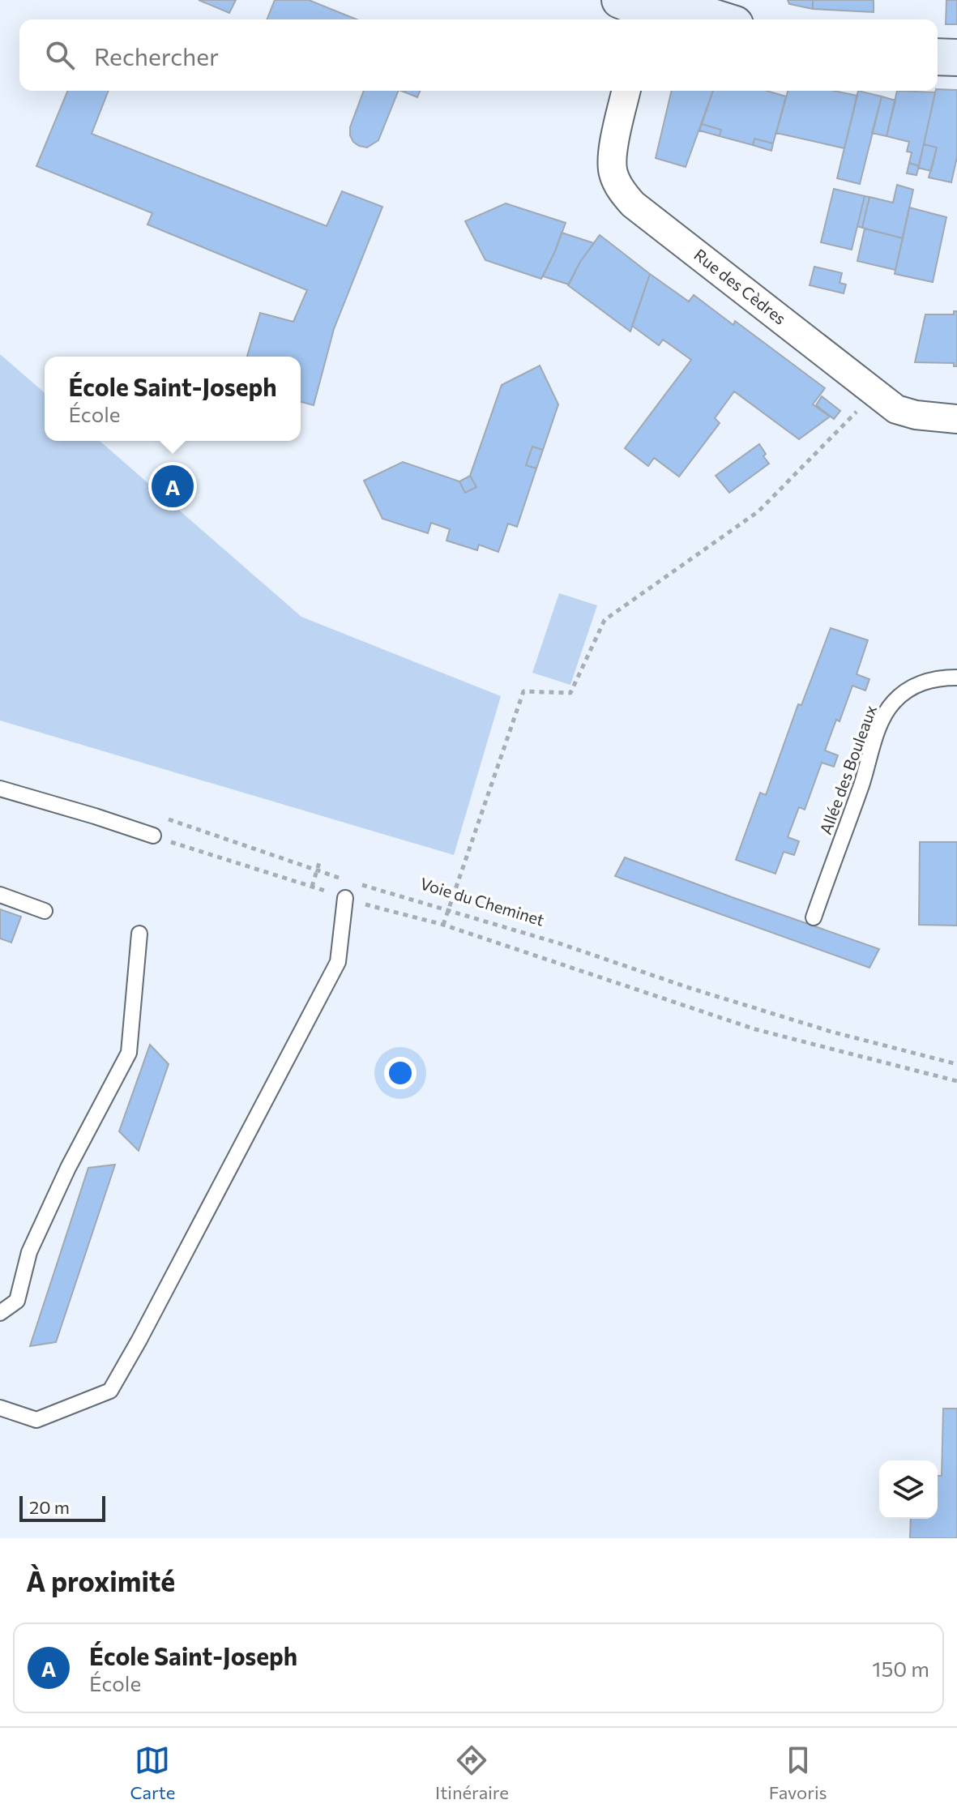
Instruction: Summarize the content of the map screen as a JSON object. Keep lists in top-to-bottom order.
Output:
{
  "streets": {
    "street": ["Rue des Cèdres"],
    "lane": ["Allée des Bouleaux"],
    "path": ["Voie du Cheminet"]
  },
  "scale_bar": "20 m",
  "page": {
    "search": "Rechercher",
    "popup": ["École Saint-Joseph", "École"],
    "pins": "A",
    "scale": "20 m",
    "heading": "À proximité",
    "list": [
      {
        "mark": "A",
        "name": "École Saint-Joseph",
        "note": "École",
        "value": "150 m"
      }
    ],
    "nav": ["Carte", "Itinéraire", "Favoris"]
  }
}
